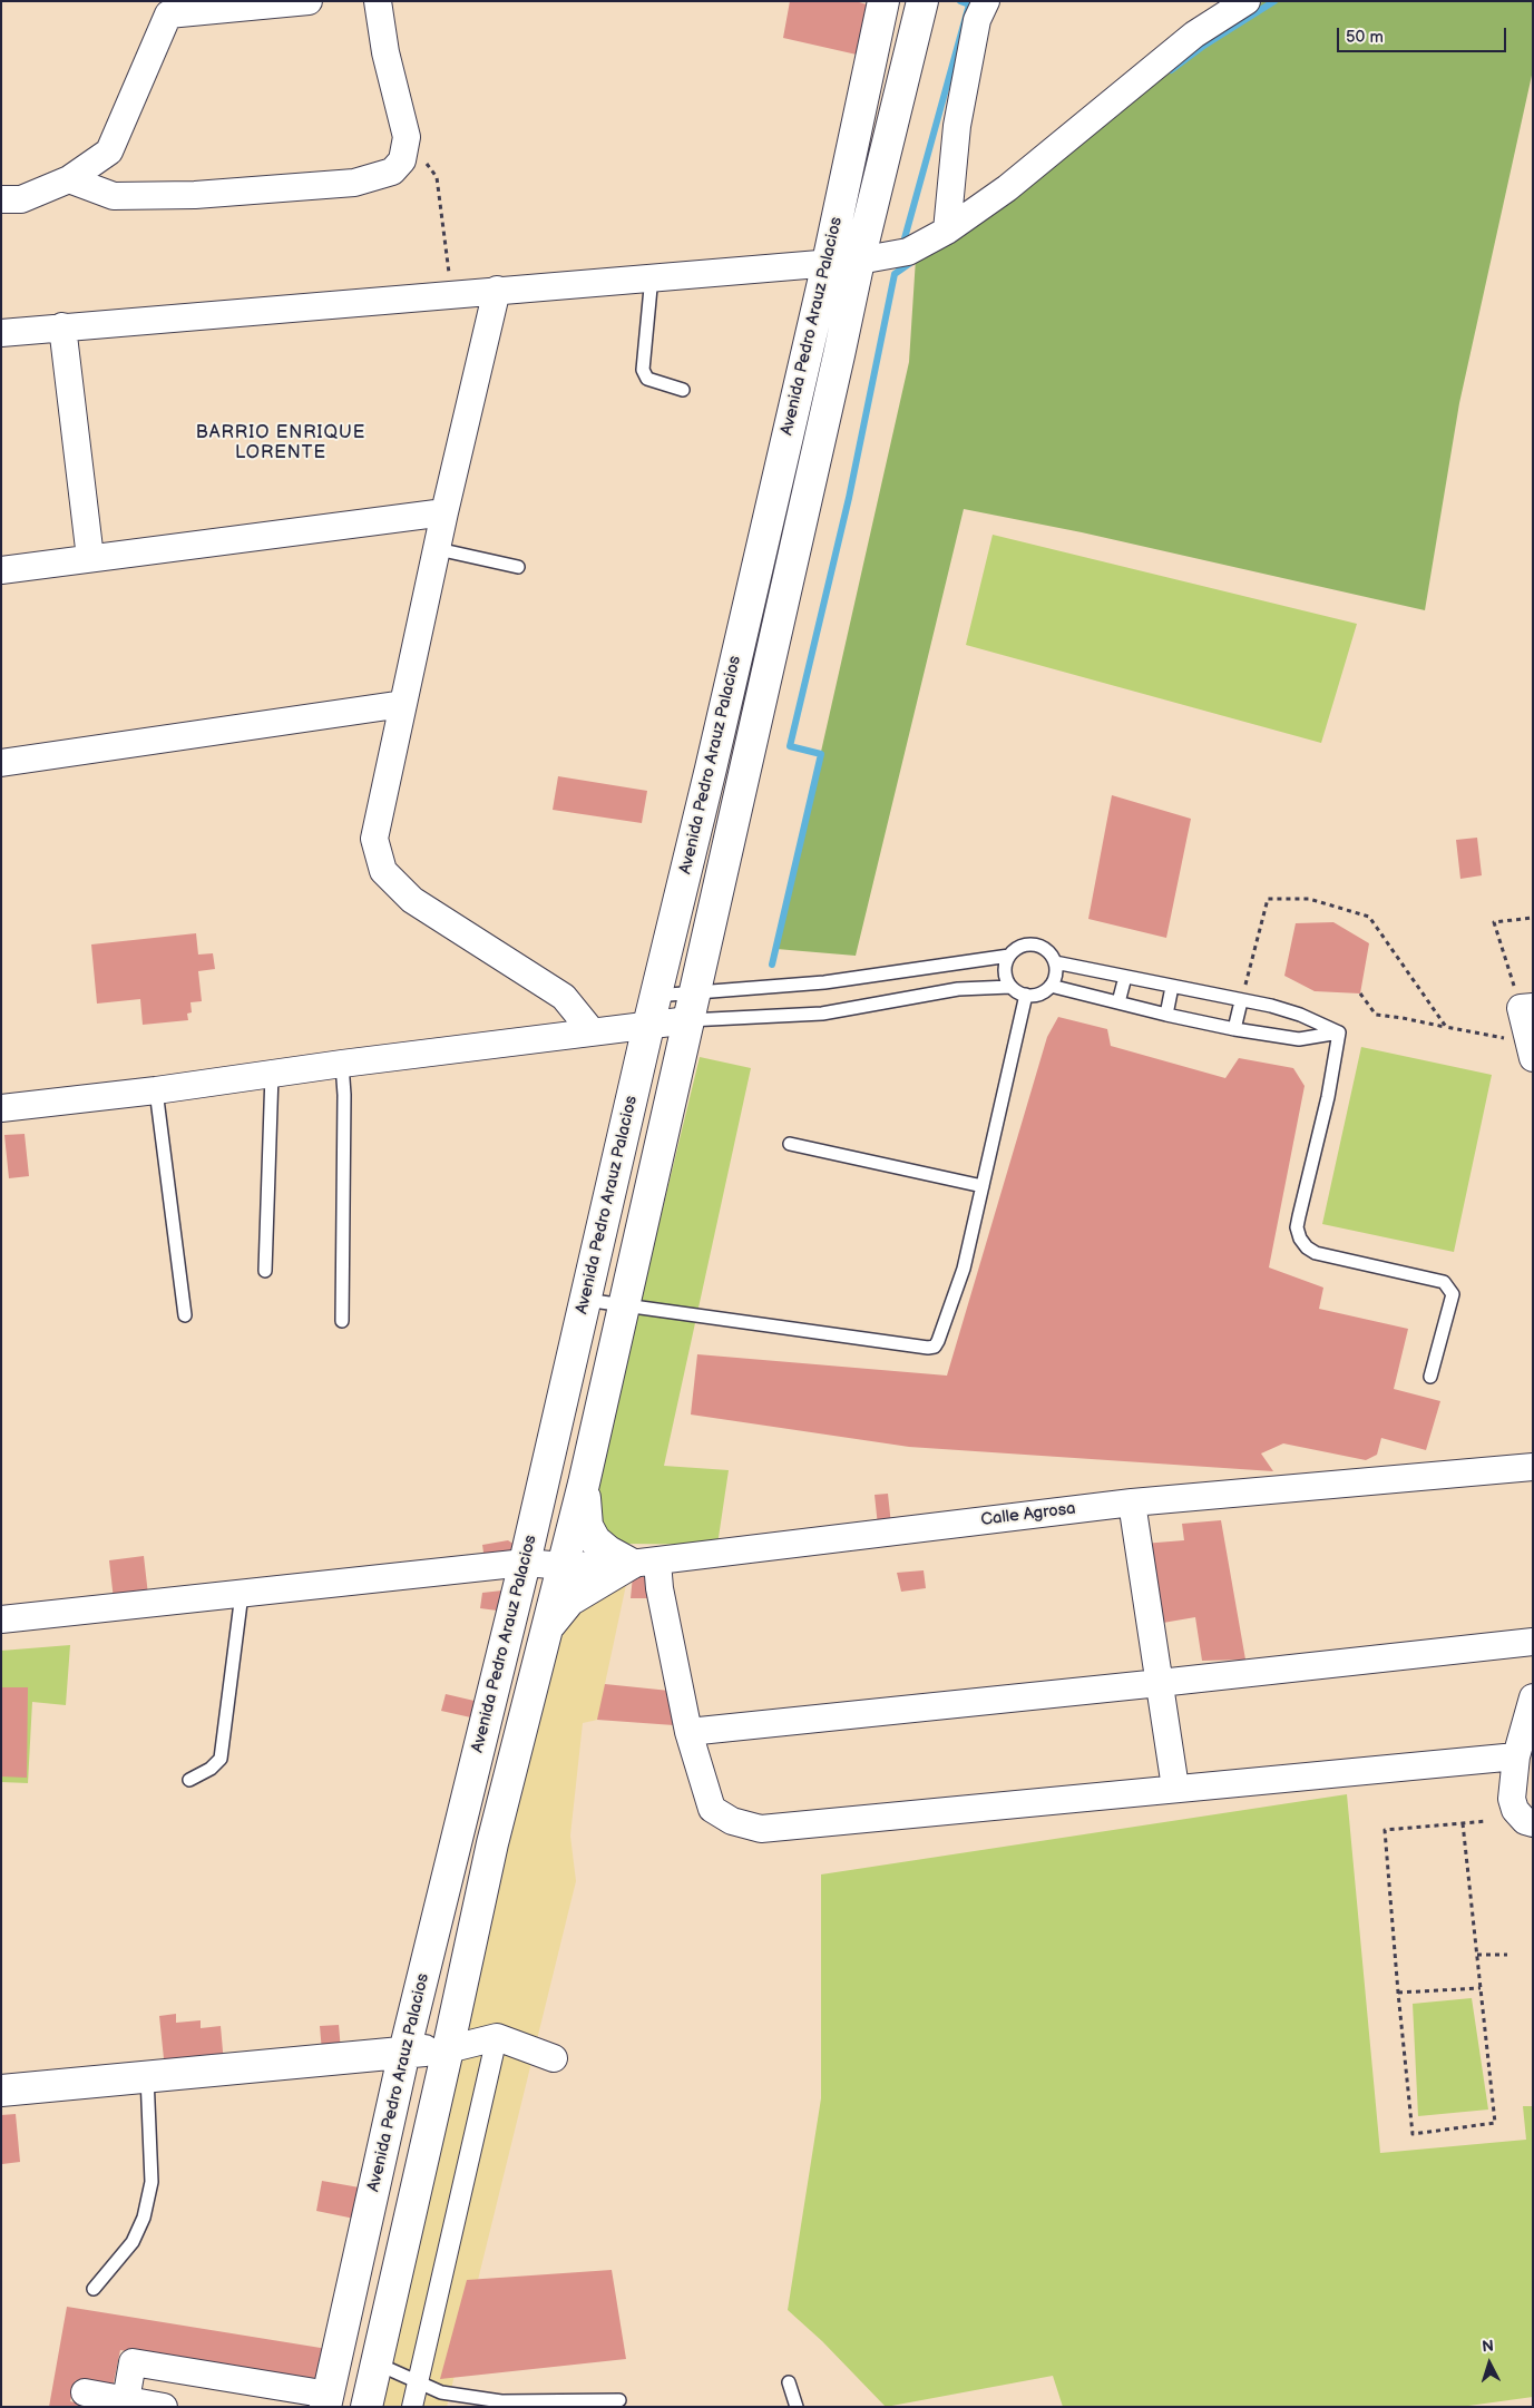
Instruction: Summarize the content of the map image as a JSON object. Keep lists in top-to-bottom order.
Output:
{
  "streets": {
    "street": ["Avenida Pedro Arauz Palacios", "Calle Agrosa"]
  },
  "crossings": [
    ["Avenida Pedro Arauz Palacios", "Calle Agrosa"]
  ],
  "districts": ["BARRIO ENRIQUE LORENTE"],
  "scale_bar": "50 m",
  "north": "top"
}
